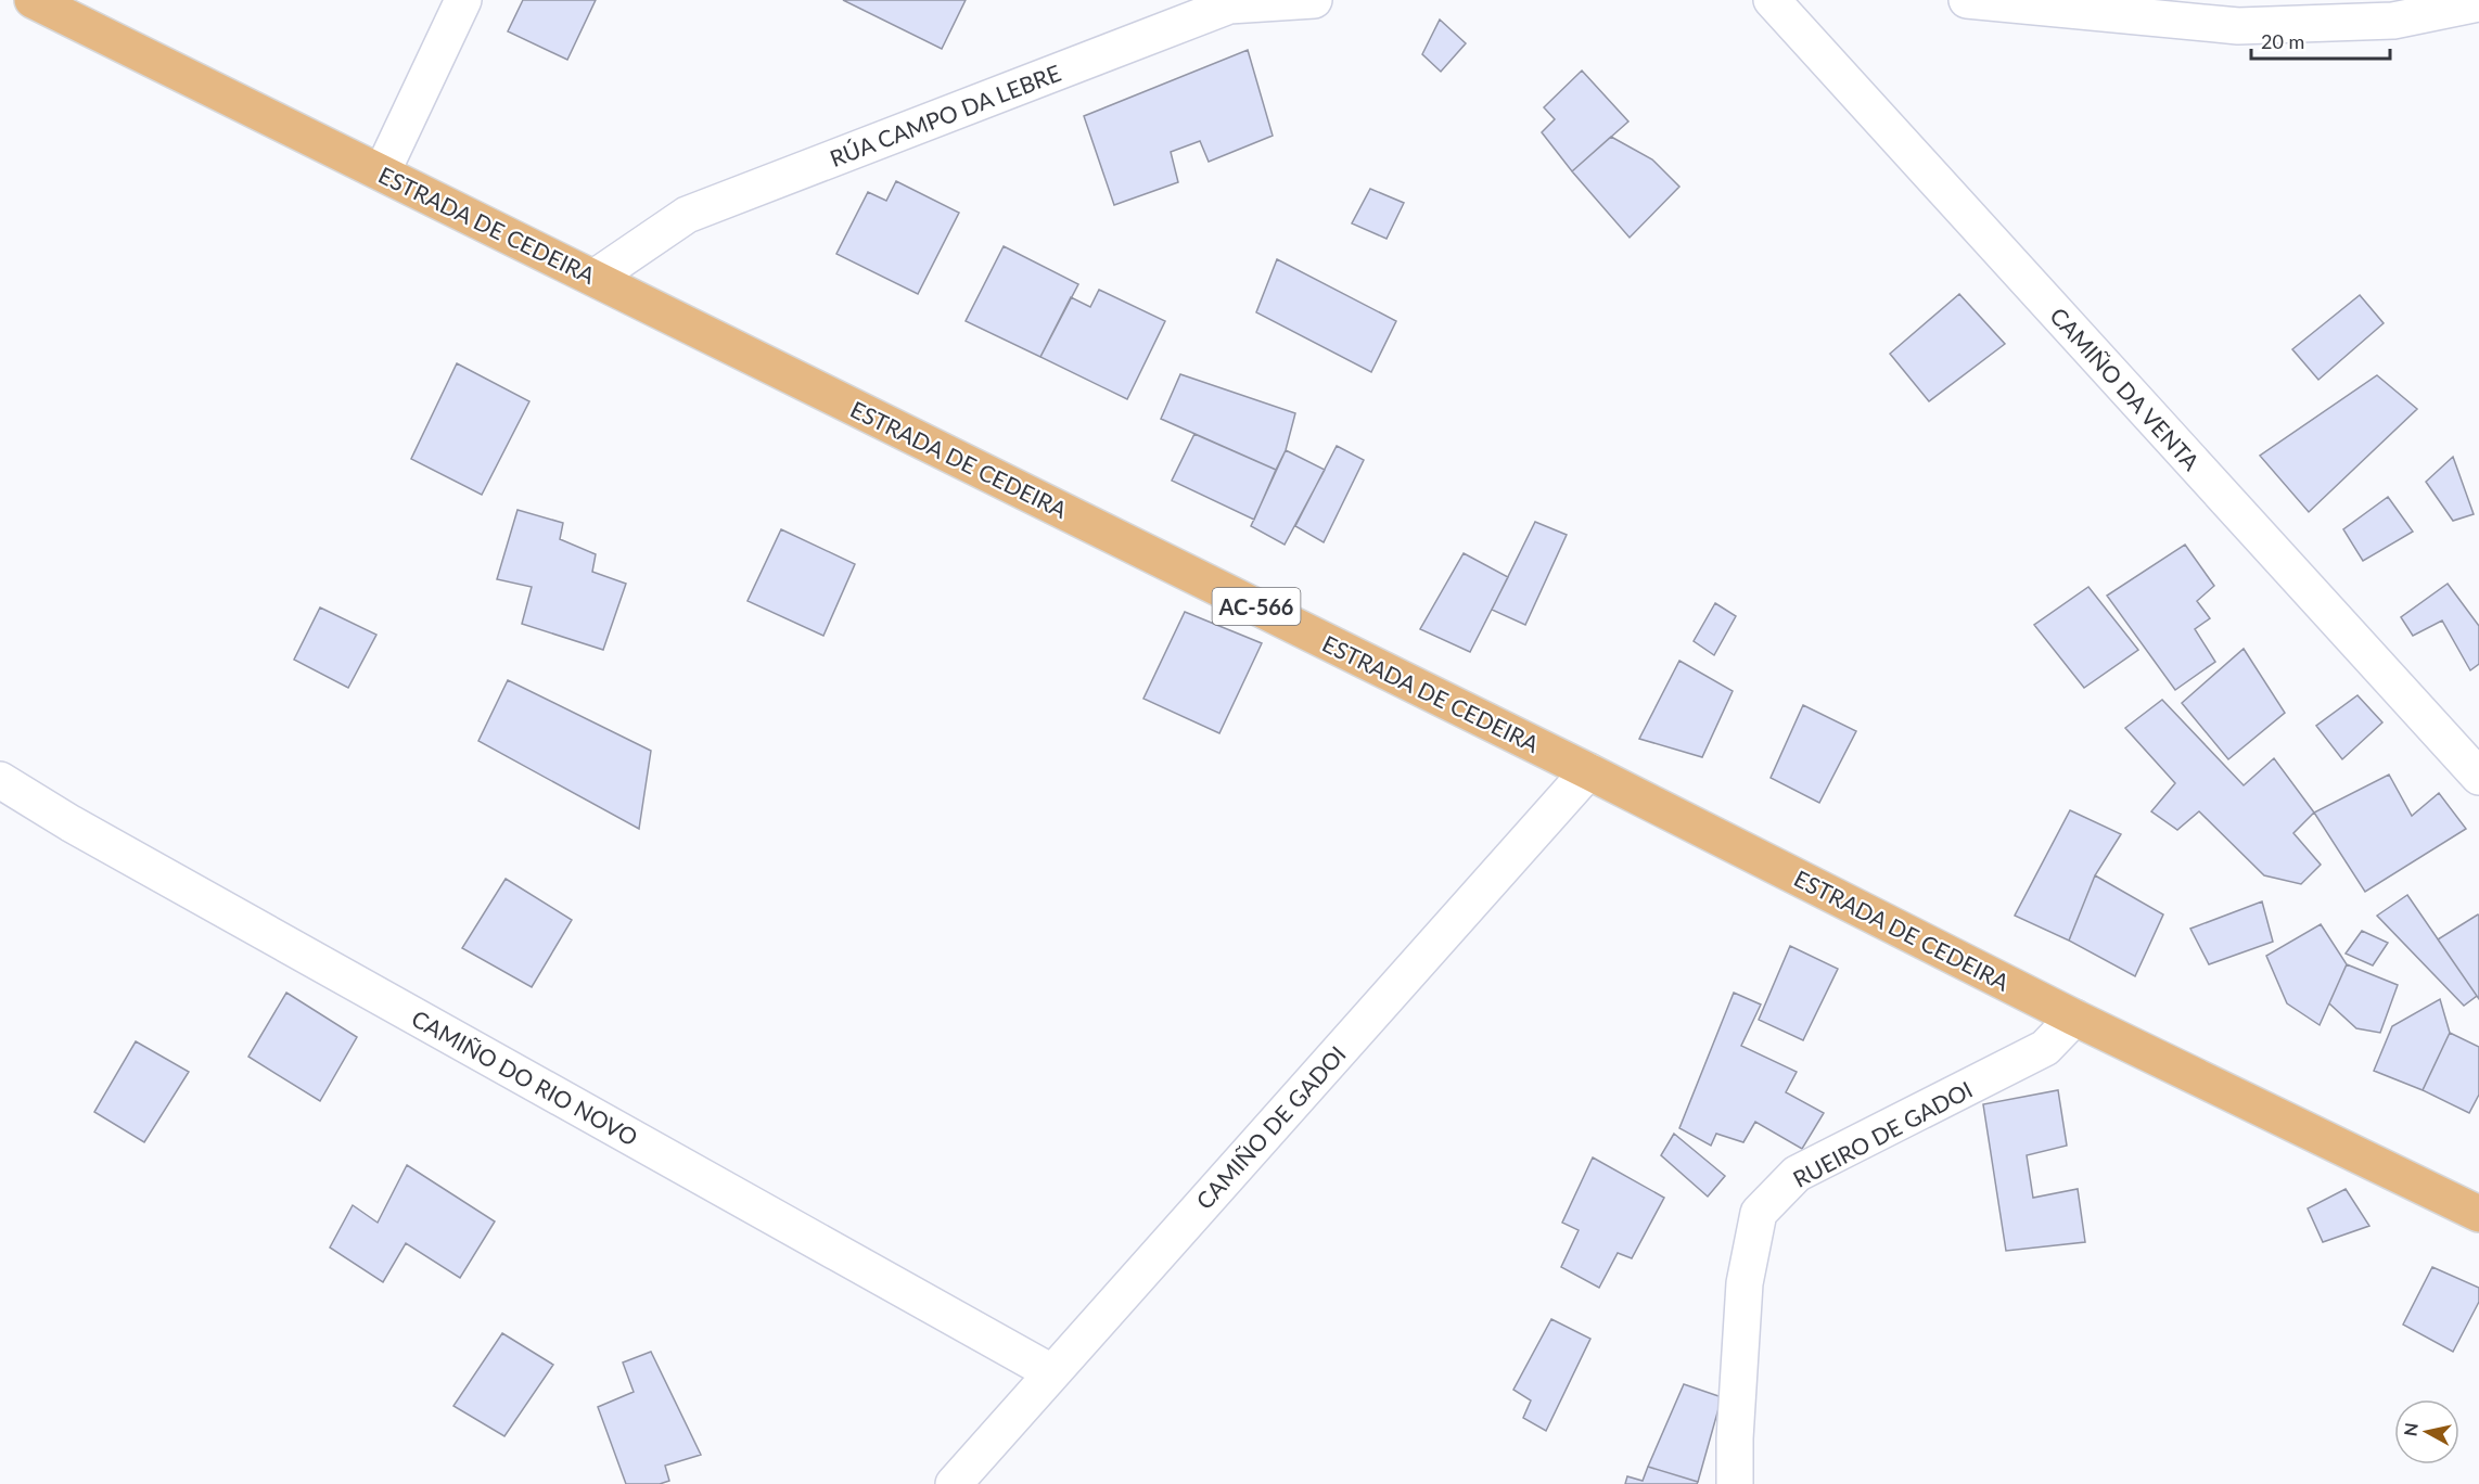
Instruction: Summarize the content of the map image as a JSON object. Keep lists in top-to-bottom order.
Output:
{
  "streets": {
    "main road": ["ESTRADA DE CEDEIRA", "AC-566"],
    "street": [
      "RÚA CAMPO DA LEBRE",
      "CAMIÑO DA VENTA",
      "CAMIÑO DO RIO NOVO",
      "CAMIÑO DE GADOI",
      "RUEIRO DE GADOI"
    ]
  },
  "crossings": [
    ["RÚA CAMPO DA LEBRE", "ESTRADA DE CEDEIRA"],
    ["ESTRADA DE CEDEIRA", "CAMIÑO DE GADOI"],
    ["ESTRADA DE CEDEIRA", "RUEIRO DE GADOI"],
    ["CAMIÑO DO RIO NOVO", "CAMIÑO DE GADOI"]
  ],
  "scale_bar": "20 m",
  "north": "left"
}
